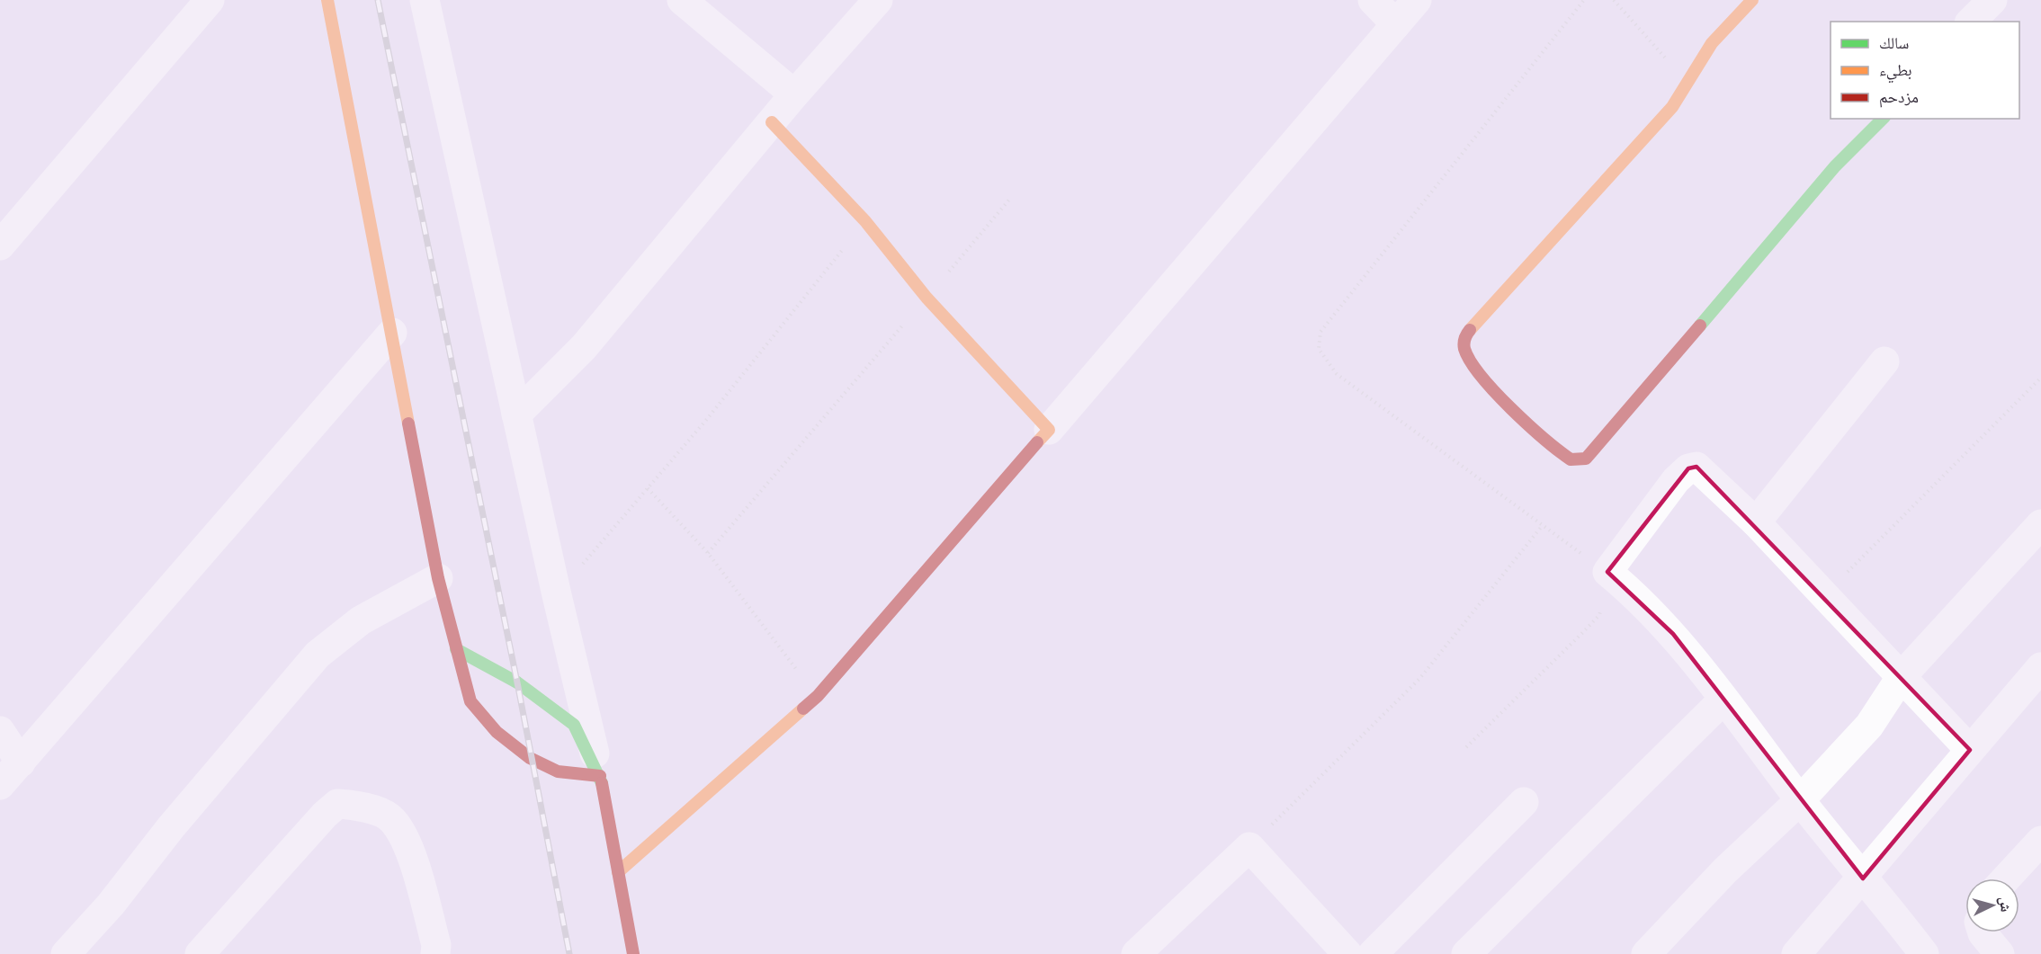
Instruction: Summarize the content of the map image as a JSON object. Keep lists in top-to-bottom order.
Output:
{
  "legend": ["سالك", "بطيء", "مزدحم"],
  "north": "right"
}
